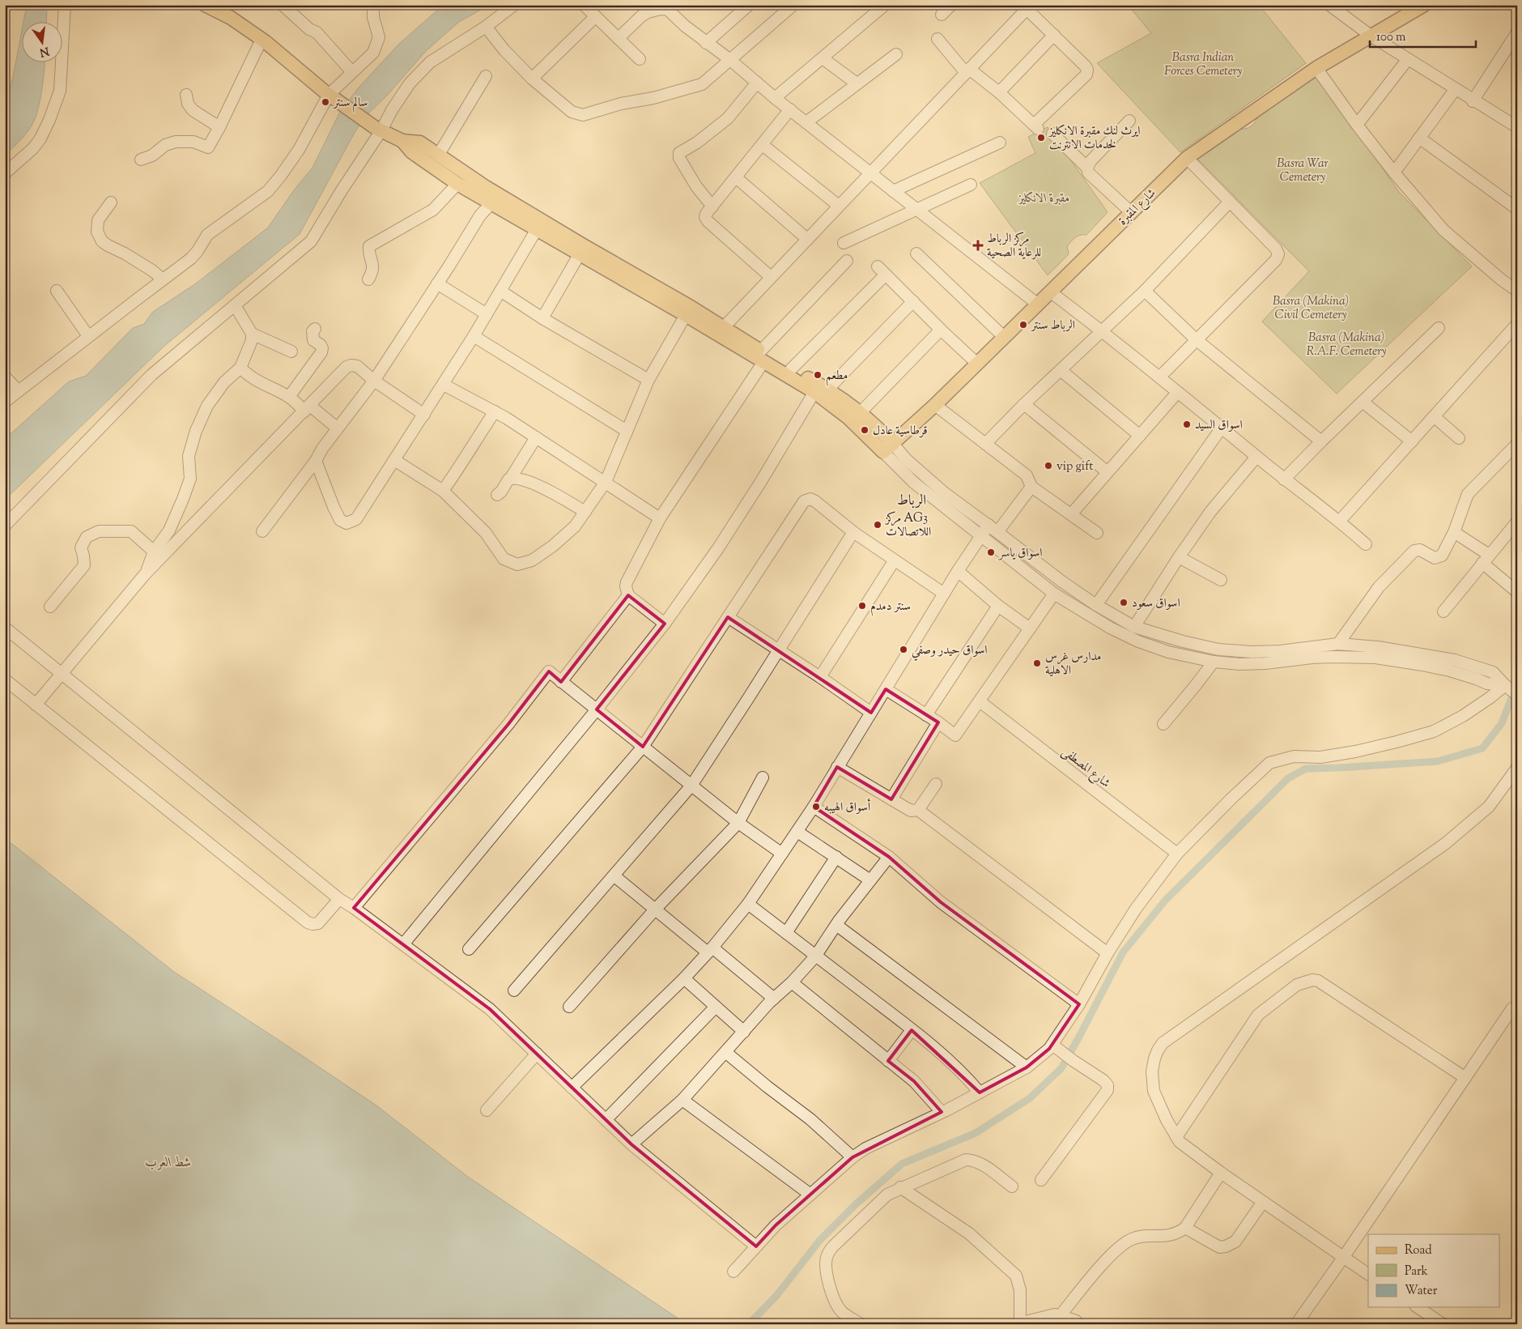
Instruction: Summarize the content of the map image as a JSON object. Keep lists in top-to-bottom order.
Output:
{
  "streets": {
    "main road": ["شارع المقبرة"],
    "street": ["شارع المصطفى"]
  },
  "districts": ["الرباط"],
  "water": ["شط العرب"],
  "parks": [
    "Basra Indian Forces Cemetery",
    "Basra War Cemetery",
    "مقبرة الانكليز",
    "Basra (Makina) Civil Cemetery",
    "Basra (Makina) R.A.F. Cemetery"
  ],
  "places": {
    "other": [
      "سالم سنتر",
      "ايرث لنك مقبرة الانكليز لخدمات الانترنت",
      "الرباط سنتر",
      "مطعم",
      "اسواق السيد",
      "قرطاسية عادل",
      "vip gift",
      "مركز AG3 اللاتصالات",
      "اسواق ياسر",
      "اسواق سعود",
      "سنتر دمدم",
      "اسواق حيدر وصفي",
      "مدارس غرس الاهلية",
      "أسواق الهيبه"
    ],
    "health": ["مركز الرباط للرعاية الصحية"]
  },
  "legend": ["Road", "Park", "Water"],
  "scale_bar": "100 m",
  "north": "bottom"
}
